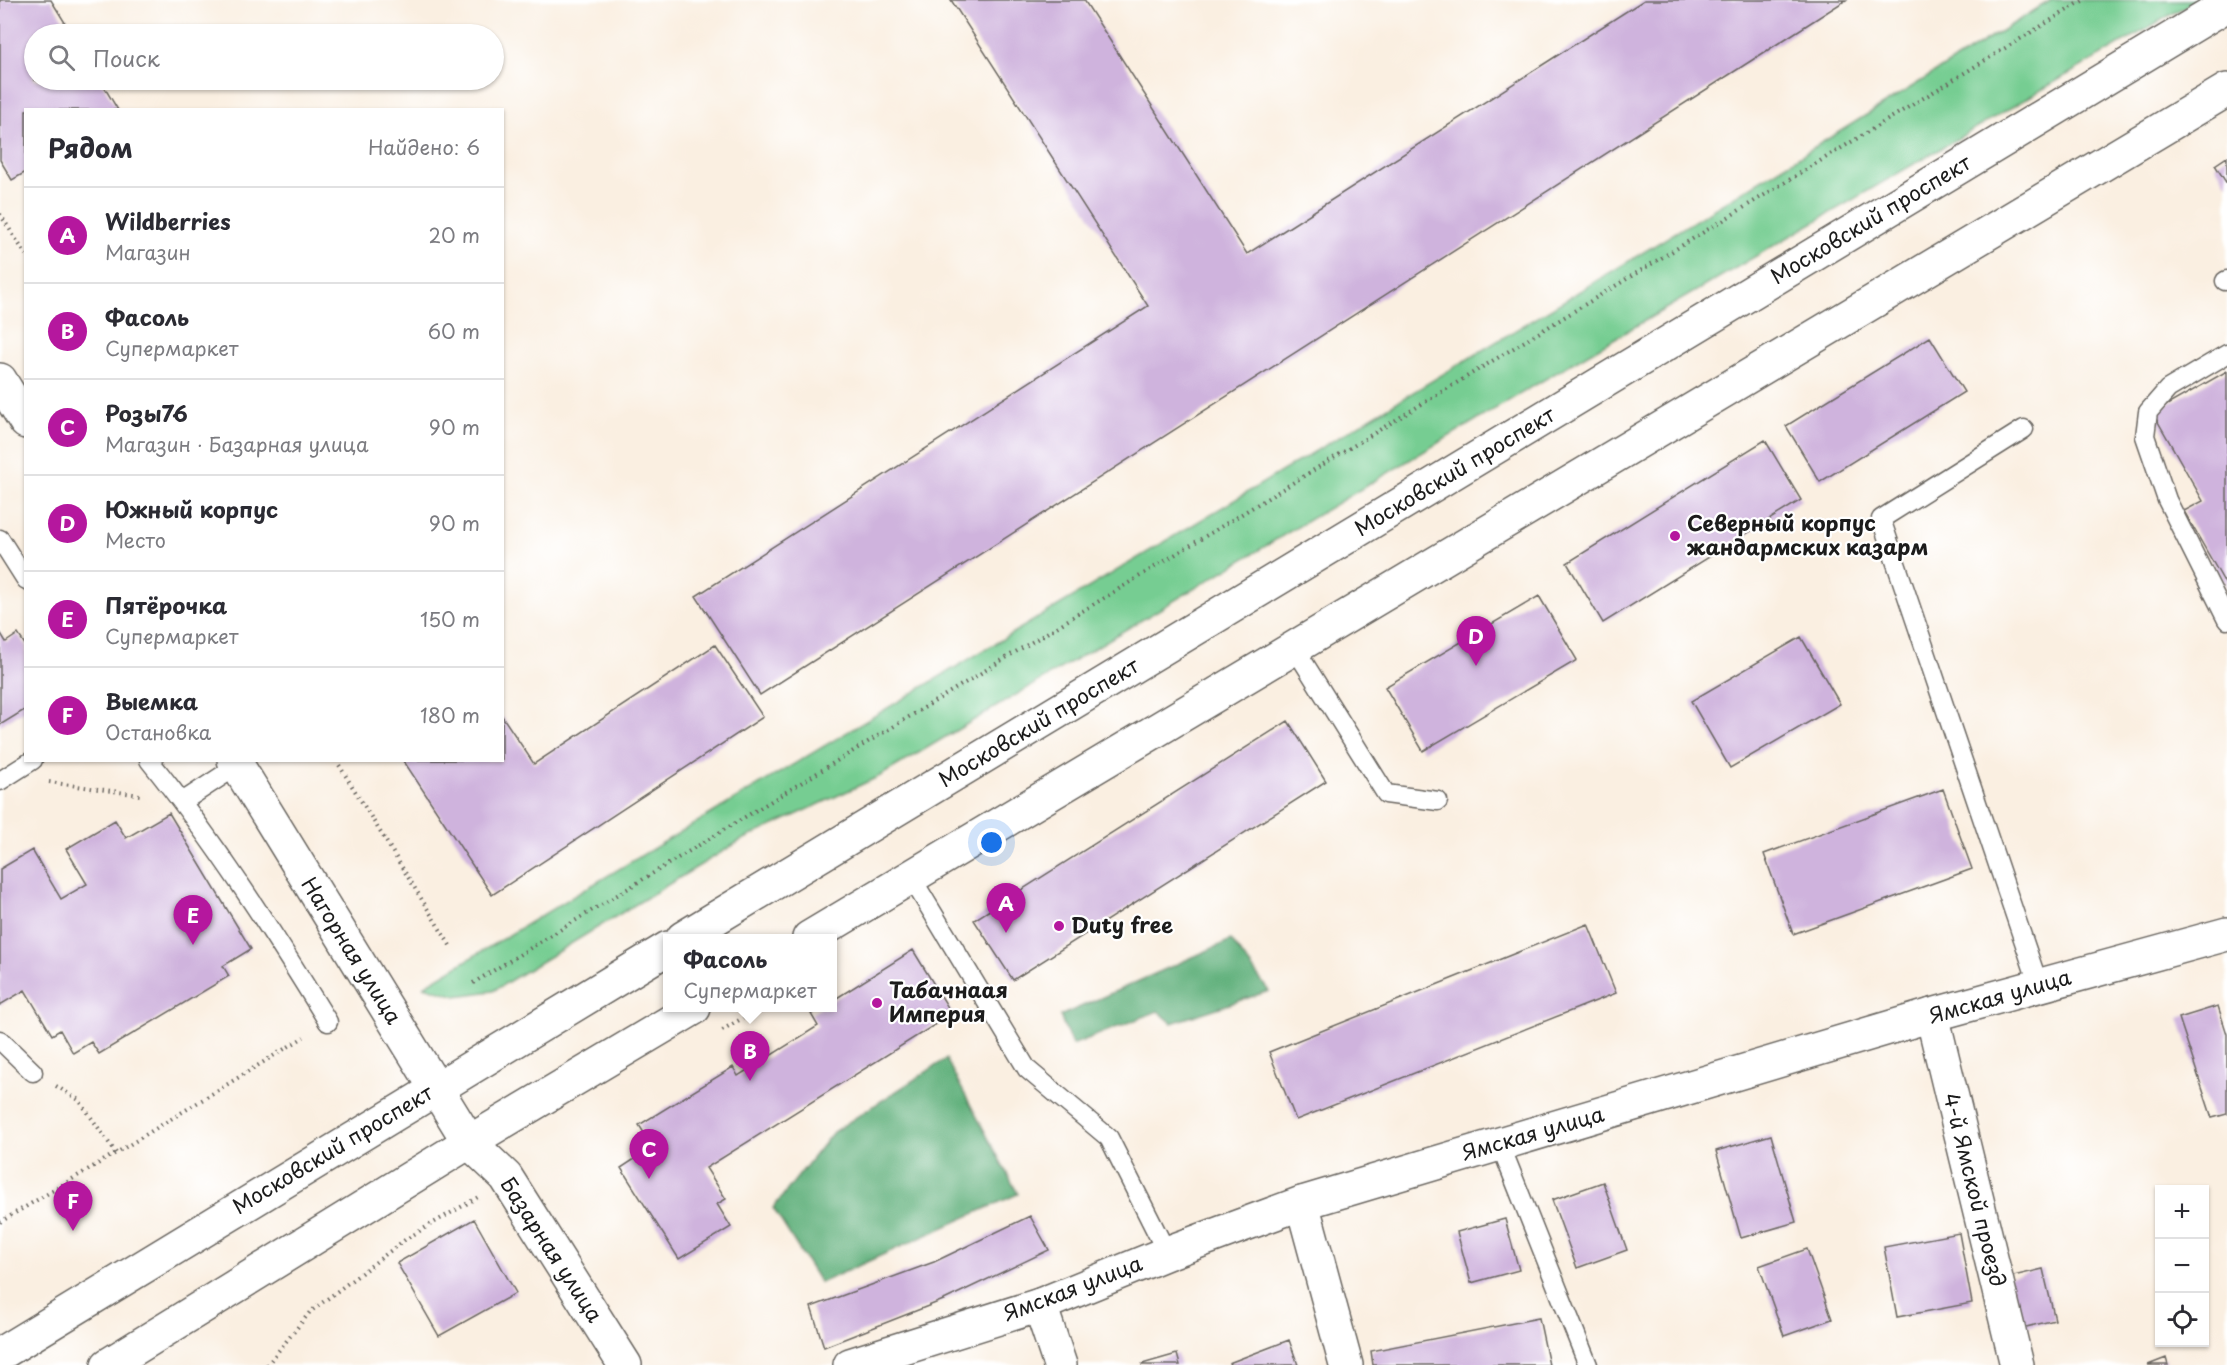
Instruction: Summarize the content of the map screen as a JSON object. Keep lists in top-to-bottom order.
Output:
{
  "streets": {
    "main road": [
      "Московский проспект",
      "Нагорная улица",
      "Ямская улица",
      "4-й Ямской проезд",
      "Базарная улица"
    ]
  },
  "crossings": [
    ["Московский проспект", "Нагорная улица"],
    ["Нагорная улица", "Базарная улица"],
    ["Ямская улица", "4-й Ямской проезд"]
  ],
  "places": ["Северный корпус жандармских казарм", "Duty free", "Табачнаая Империя"],
  "page": {
    "search": "Поиск",
    "heading": ["Рядом", "Найдено: 6"],
    "list": [
      {
        "mark": "A",
        "name": "Wildberries",
        "note": "Магазин",
        "value": "20 m"
      },
      {
        "mark": "B",
        "name": "Фасоль",
        "note": "Супермаркет",
        "value": "60 m"
      },
      {
        "mark": "C",
        "name": "Розы76",
        "note": "Магазин · Базарная улица",
        "value": "90 m"
      },
      {
        "mark": "D",
        "name": "Южный корпус",
        "note": "Место",
        "value": "90 m"
      },
      {
        "mark": "E",
        "name": "Пятёрочка",
        "note": "Супермаркет",
        "value": "150 m"
      },
      {
        "mark": "F",
        "name": "Выемка",
        "note": "Остановка",
        "value": "180 m"
      }
    ],
    "pins": [
      "D",
      "A",
      "E",
      "B",
      "C",
      "F"
    ],
    "popup": ["Фасоль", "Супермаркет"],
    "map_buttons": ["+", "−"]
  }
}
